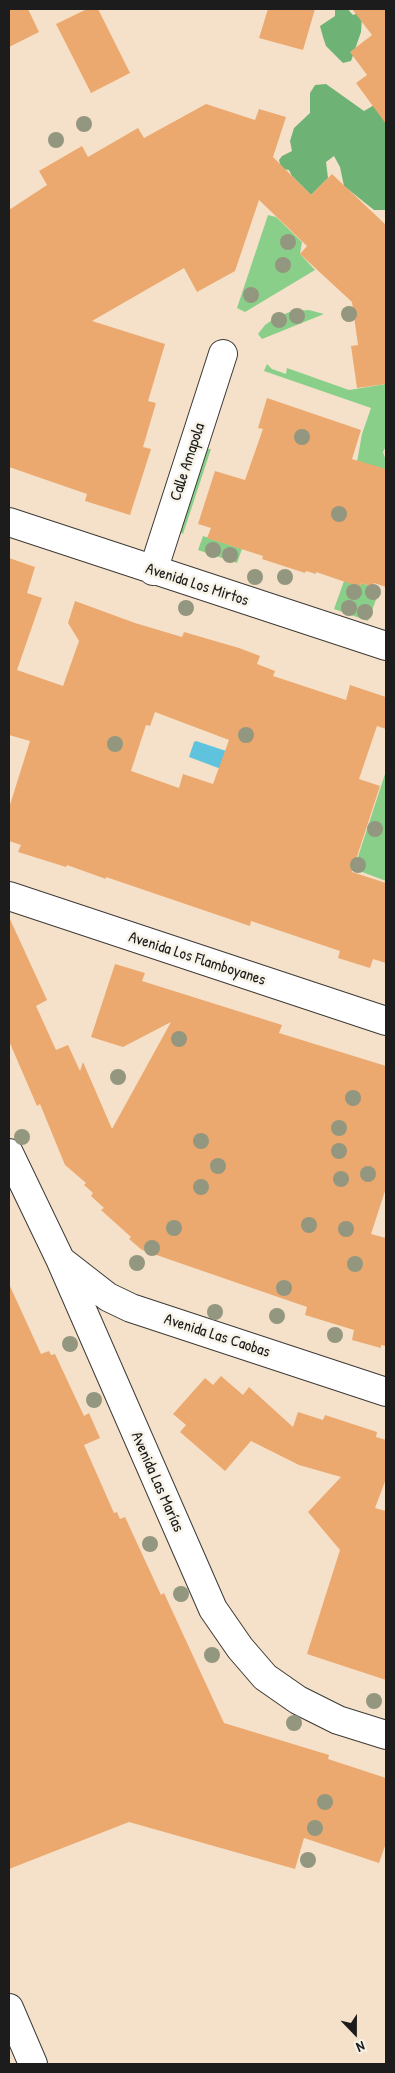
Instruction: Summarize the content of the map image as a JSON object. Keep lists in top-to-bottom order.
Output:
{
  "streets": {
    "street": [
      "Calle Amapola",
      "Avenida Los Mirtos",
      "Avenida Los Flamboyanes",
      "Avenida Las Caobas",
      "Avenida Las Marías"
    ]
  },
  "crossings": [
    ["Calle Amapola", "Avenida Los Mirtos"],
    ["Avenida Las Caobas", "Avenida Las Marías"]
  ],
  "north": "bottom"
}
